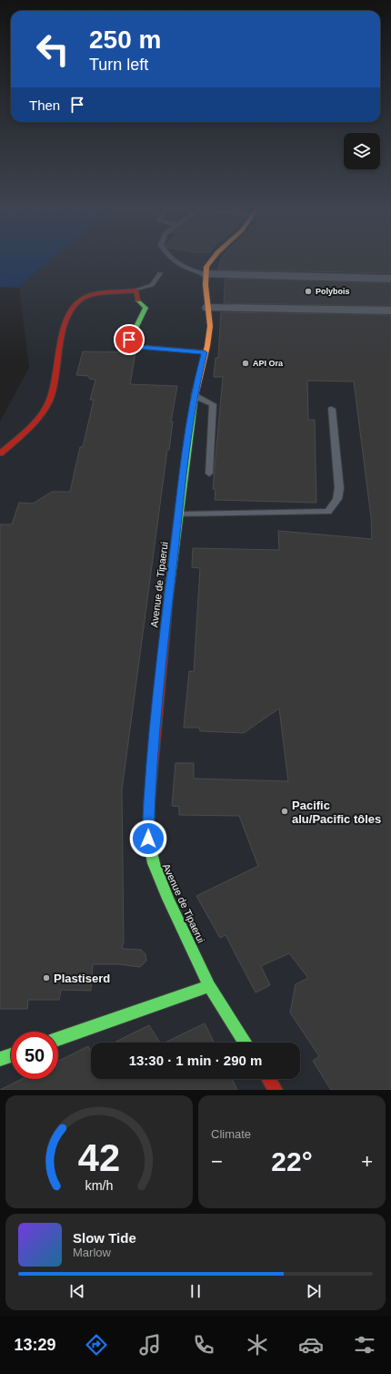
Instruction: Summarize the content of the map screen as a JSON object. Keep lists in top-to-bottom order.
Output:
{
  "streets": {
    "main road": ["Avenue de Tipaerui"]
  },
  "places": [
    "Polybois",
    "API Ora",
    "Pacific alu/Pacific tôles",
    "Plastiserd"
  ],
  "page": {
    "turn": ["250 m", "Turn left"],
    "then": "Then",
    "limit": "50",
    "trip": "13:30 · 1 min · 290 m",
    "tile": "Climate",
    "heat": ["−", "22°", "+"],
    "song": ["Slow Tide", "Marlow"],
    "tabs": "13:29",
    "gauge": ["42", "km/h"]
  }
}
